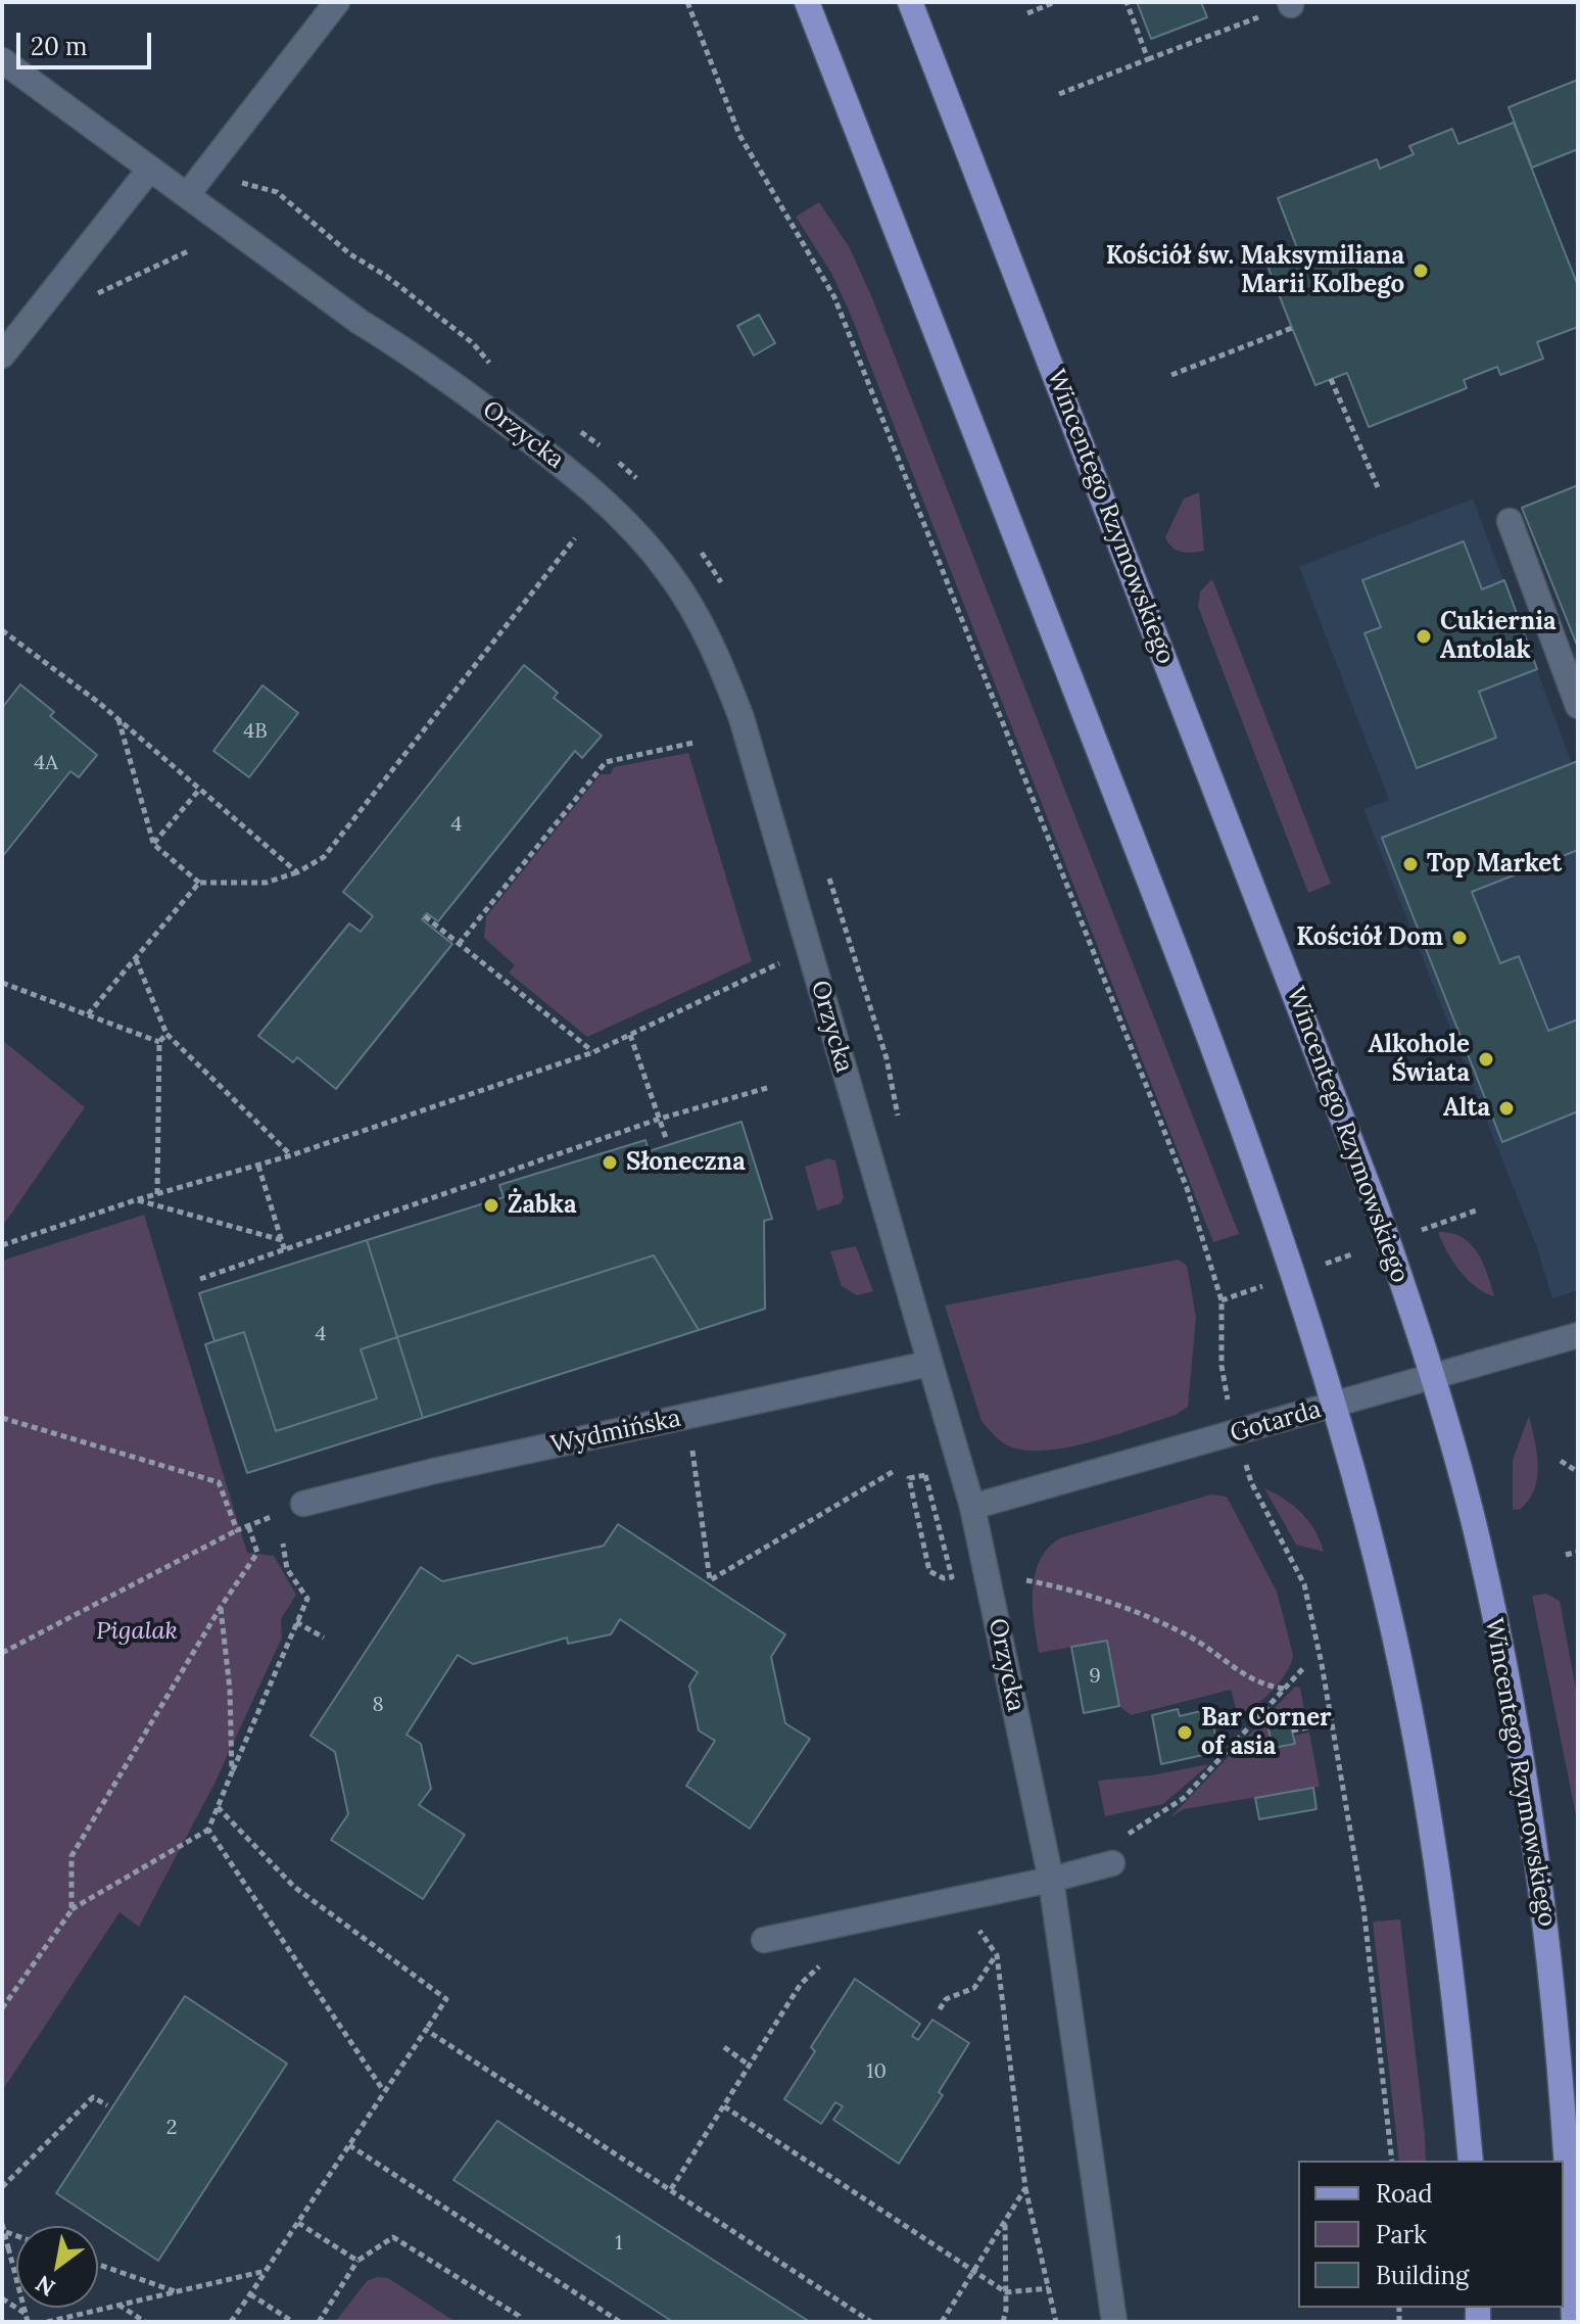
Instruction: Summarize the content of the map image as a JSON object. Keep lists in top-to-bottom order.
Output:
{
  "streets": {
    "main road": ["Wincentego Rzymowskiego"],
    "street": ["Orzycka", "Gotarda", "Wydmińska"]
  },
  "crossings": [
    ["Orzycka", "Gotarda"],
    ["Orzycka", "Wydmińska"],
    ["Wincentego Rzymowskiego", "Gotarda"]
  ],
  "parks": ["Pigalak"],
  "places": [
    "Kościół św. Maksymiliana Marii Kolbego",
    "Cukiernia Antolak",
    "Top Market",
    "Kościół Dom",
    "Alkohole Świata",
    "Alta",
    "Słoneczna",
    "Żabka",
    "Bar Corner of asia"
  ],
  "house_numbers": [
    "4B",
    "4A",
    "4",
    "4",
    "9",
    "8",
    "10",
    "2",
    "1"
  ],
  "legend": ["Road", "Park", "Building"],
  "scale_bar": "20 m",
  "north": "bottom left"
}
